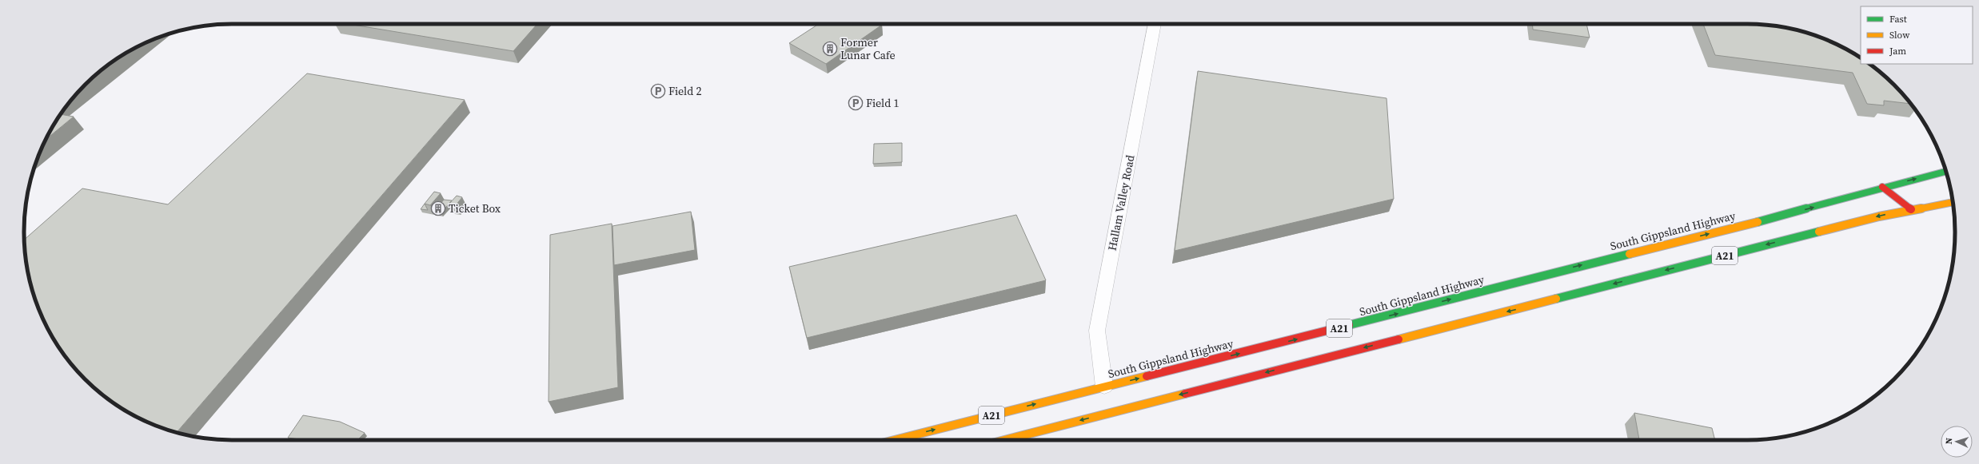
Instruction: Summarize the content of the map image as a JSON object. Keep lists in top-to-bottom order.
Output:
{
  "streets": {
    "highway": ["South Gippsland Highway", "A21"],
    "street": ["Hallam Valley Road"]
  },
  "crossings": [
    ["Hallam Valley Road", "South Gippsland Highway"]
  ],
  "places": {
    "building": ["Former Lunar Cafe", "Ticket Box"],
    "parking": ["Field 2", "Field 1"]
  },
  "legend": ["Fast", "Slow", "Jam"],
  "north": "left"
}
